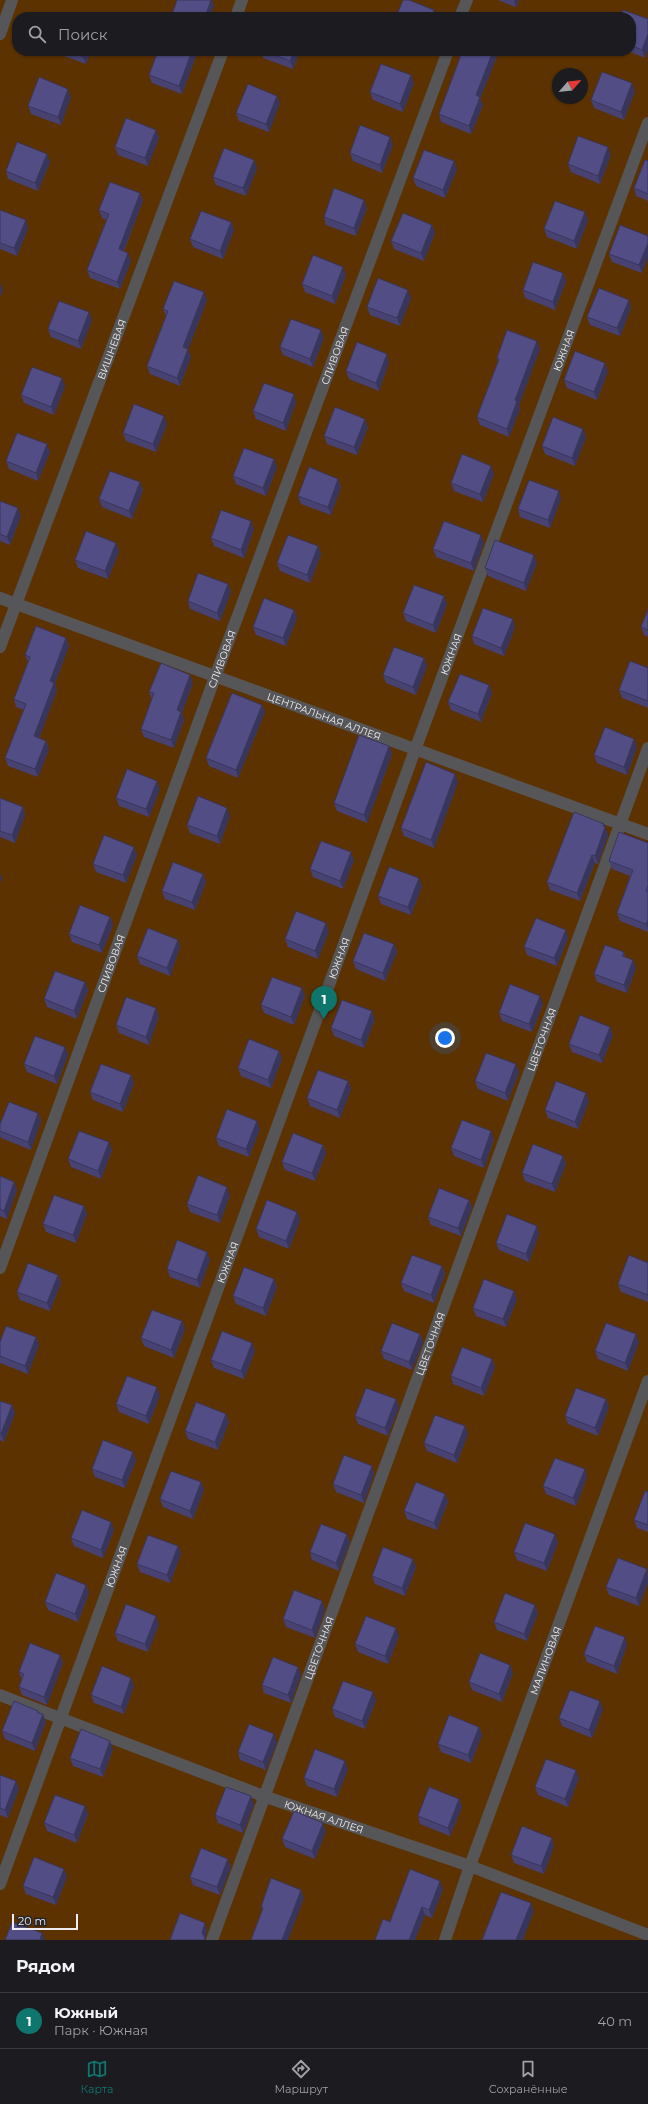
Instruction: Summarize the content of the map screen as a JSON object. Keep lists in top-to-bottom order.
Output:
{
  "streets": {
    "street": [
      "ВИШНЕВАЯ",
      "ЮЖНАЯ",
      "СЛИВОВАЯ",
      "ЦЕНТРАЛЬНАЯ АЛЛЕЯ",
      "ЦВЕТОЧНАЯ",
      "МАЛИНОВАЯ",
      "ЮЖНАЯ АЛЛЕЯ"
    ]
  },
  "crossings": [
    ["ВИШНЕВАЯ", "ЦЕНТРАЛЬНАЯ АЛЛЕЯ"],
    ["ЮЖНАЯ", "ЦЕНТРАЛЬНАЯ АЛЛЕЯ"],
    ["ЮЖНАЯ", "ЮЖНАЯ АЛЛЕЯ"],
    ["СЛИВОВАЯ", "ЦЕНТРАЛЬНАЯ АЛЛЕЯ"],
    ["ЦЕНТРАЛЬНАЯ АЛЛЕЯ", "ЦВЕТОЧНАЯ"],
    ["ЦВЕТОЧНАЯ", "ЮЖНАЯ АЛЛЕЯ"],
    ["МАЛИНОВАЯ", "ЮЖНАЯ АЛЛЕЯ"]
  ],
  "scale_bar": "20 m",
  "north": "top right",
  "page": {
    "search": "Поиск",
    "pins": "1",
    "scale": "20 m",
    "heading": "Рядом",
    "list": [
      {
        "mark": "1",
        "name": "Южный",
        "note": "Парк · Южная",
        "value": "40 m"
      }
    ],
    "nav": ["Карта", "Маршрут", "Сохранённые"]
  }
}
